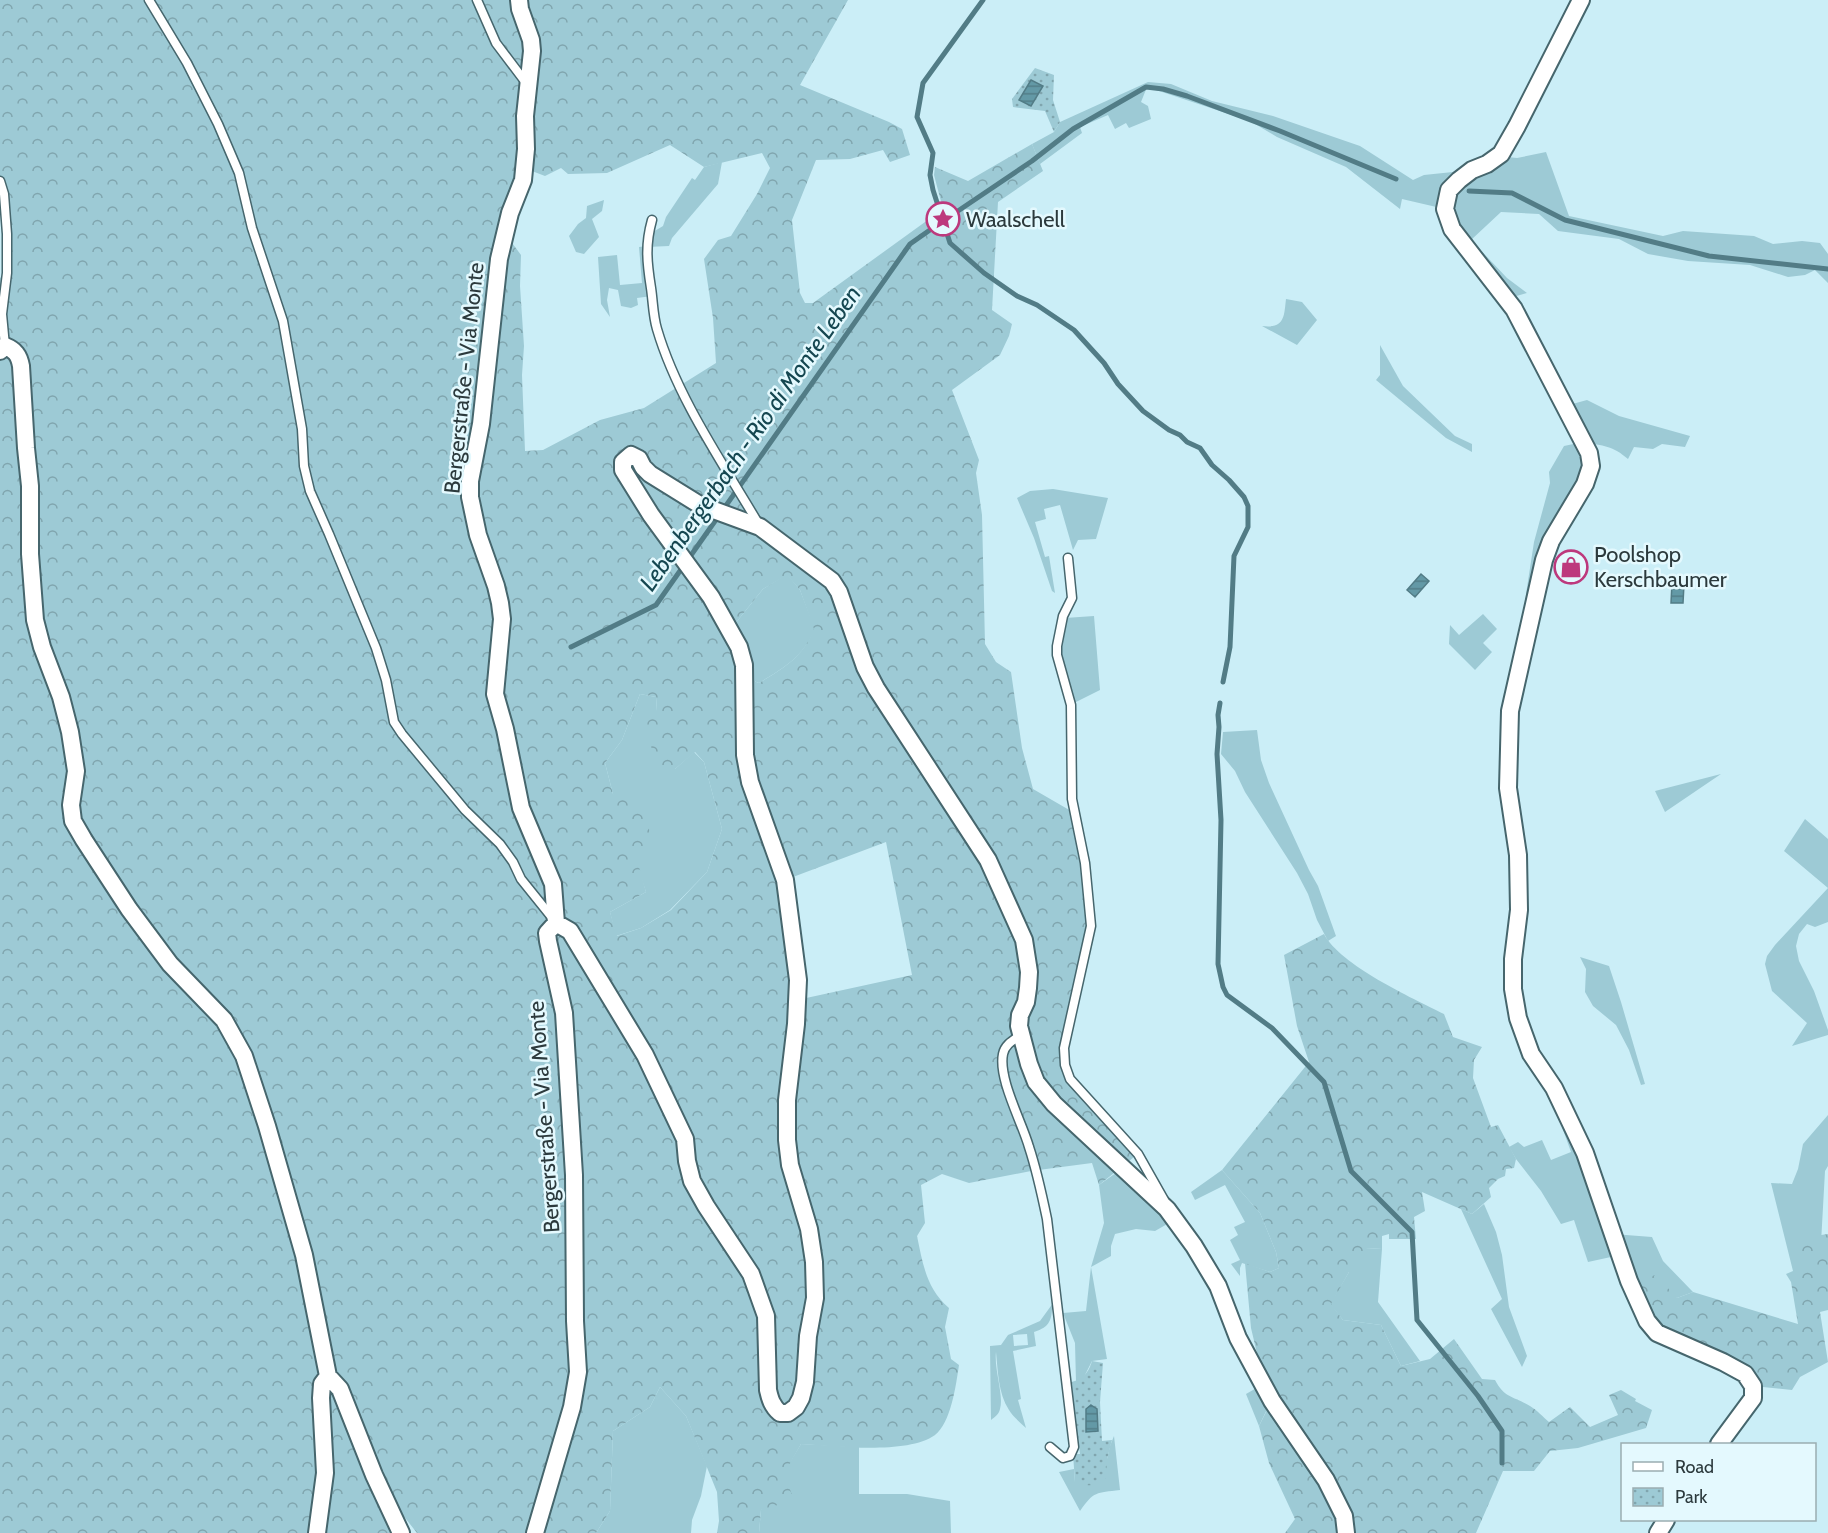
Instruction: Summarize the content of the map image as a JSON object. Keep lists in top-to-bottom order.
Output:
{
  "streets": {
    "street": ["Bergerstraße - Via Monte"]
  },
  "water": ["Lebenbergerbach - Rio di Monte Leben"],
  "places": {
    "place": ["Waalschell"],
    "shop": ["Poolshop Kerschbaumer"]
  },
  "legend": ["Road", "Park"]
}
